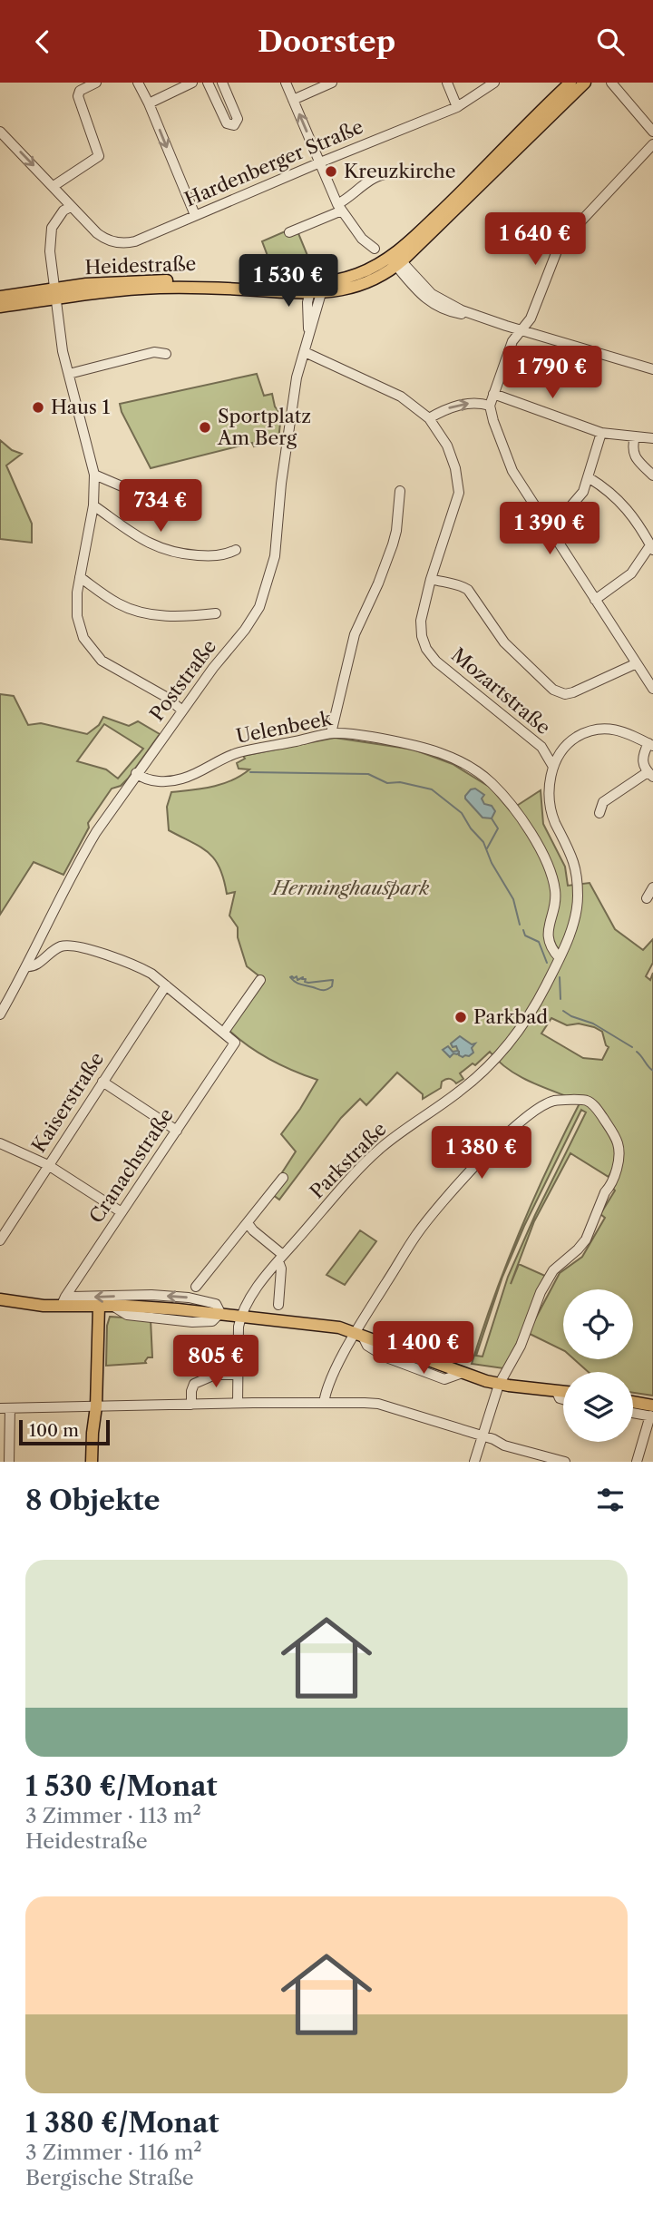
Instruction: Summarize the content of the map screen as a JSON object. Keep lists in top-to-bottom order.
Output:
{
  "streets": {
    "main road": ["Heidestraße"],
    "street": [
      "Hardenberger Straße",
      "Poststraße",
      "Mozartstraße",
      "Uelenbeek",
      "Kaiserstraße",
      "Parkstraße",
      "Cranachstraße"
    ]
  },
  "crossings": [
    ["Heidestraße", "Poststraße"],
    ["Poststraße", "Mozartstraße"],
    ["Poststraße", "Uelenbeek"],
    ["Mozartstraße", "Parkstraße"]
  ],
  "parks": ["Herminghauspark"],
  "places": [
    "Kreuzkirche",
    "Haus 1",
    "Sportplatz Am Berg",
    "Parkbad"
  ],
  "scale_bar": "100 m",
  "page": {
    "header": "Doorstep",
    "price": [
      "1 640 €",
      "1 530 €",
      "1 790 €",
      "734 €",
      "1 390 €",
      "1 380 €",
      "1 400 €",
      "805 €"
    ],
    "scale": "100 m",
    "heading": "8 Objekte",
    "list": [
      {
        "name": "1 530 €/Monat",
        "note": "3 Zimmer · 113 m² · Heidestraße"
      },
      {
        "name": "1 380 €/Monat",
        "note": "3 Zimmer · 116 m² · Bergische Straße"
      }
    ]
  }
}
